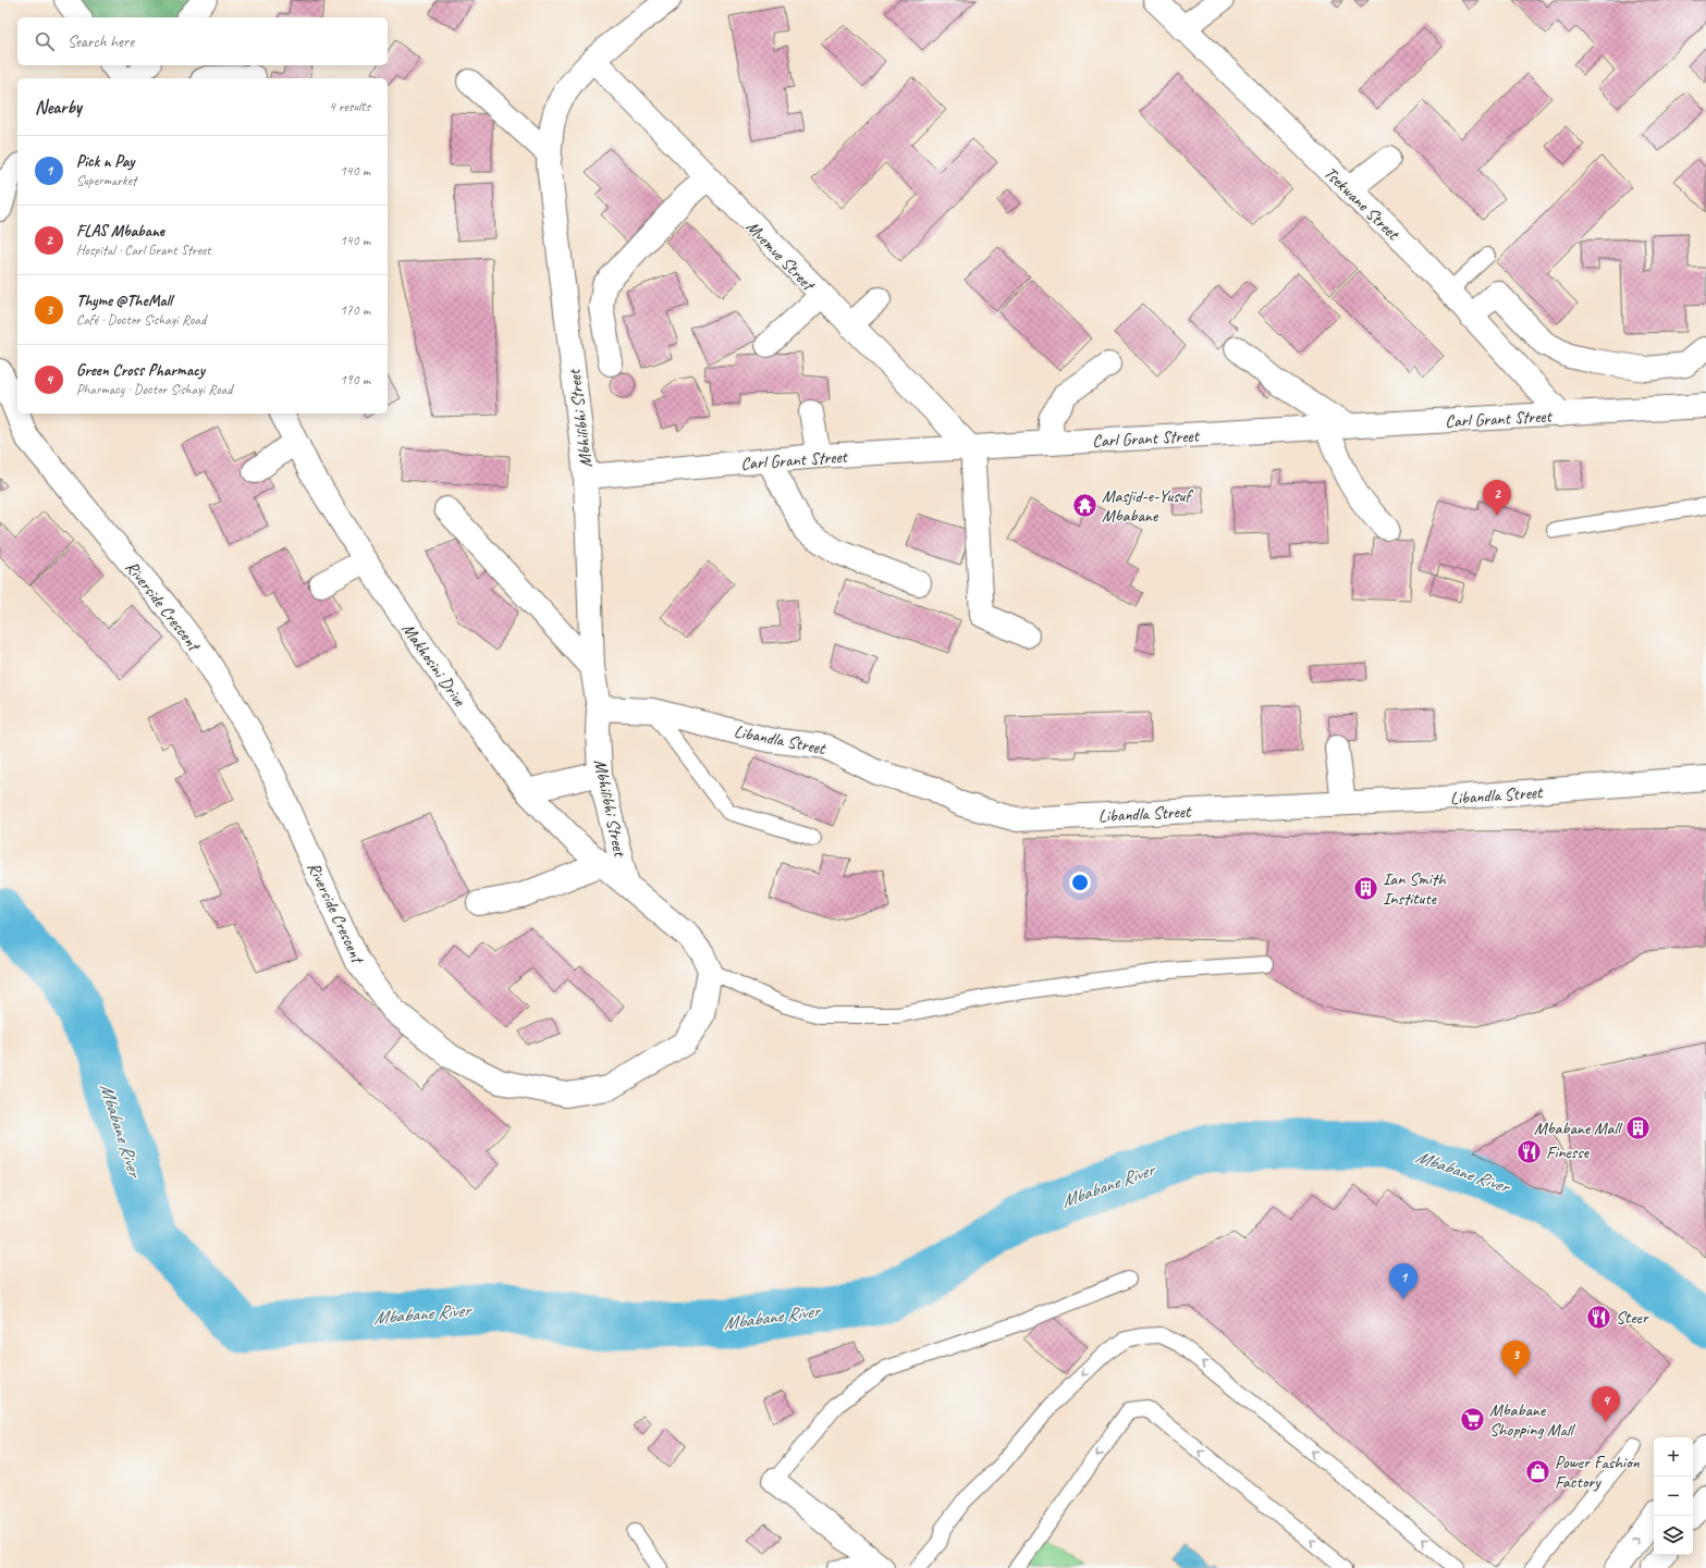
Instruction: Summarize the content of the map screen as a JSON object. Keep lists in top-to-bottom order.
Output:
{
  "streets": {
    "street": [
      "Tsekwane Street",
      "Mvemve Street",
      "Carl Grant Street",
      "Mbhilibhi Street",
      "Riverside Crescent",
      "Makhosini Drive",
      "Libandla Street"
    ]
  },
  "crossings": [
    ["Tsekwane Street", "Carl Grant Street"],
    ["Mvemve Street", "Carl Grant Street"],
    ["Mvemve Street", "Mbhilibhi Street"],
    ["Carl Grant Street", "Mbhilibhi Street"],
    ["Mbhilibhi Street", "Makhosini Drive"],
    ["Mbhilibhi Street", "Libandla Street"]
  ],
  "water": ["Mbabane River"],
  "places": {
    "temple": ["Masjid-e-Yusuf Mbabane"],
    "building": ["Ian Smith Institute", "Mbabane Mall"],
    "restaurant": ["Finesse", "Steer"],
    "supermarket": ["Mbabane Shopping Mall"],
    "shop": ["Power Fashion Factory"]
  },
  "page": {
    "search": "Search here",
    "heading": ["Nearby", "4 results"],
    "list": [
      {
        "mark": "1",
        "name": "Pick n Pay",
        "note": "Supermarket",
        "value": "140 m"
      },
      {
        "mark": "2",
        "name": "FLAS Mbabane",
        "note": "Hospital · Carl Grant Street",
        "value": "140 m"
      },
      {
        "mark": "3",
        "name": "Thyme @TheMall",
        "note": "Café · Doctor Sishayi Road",
        "value": "170 m"
      },
      {
        "mark": "4",
        "name": "Green Cross Pharmacy",
        "note": "Pharmacy · Doctor Sishayi Road",
        "value": "190 m"
      }
    ],
    "pins": [
      "2",
      "1",
      "3",
      "4"
    ],
    "map_buttons": ["+", "−"]
  }
}
